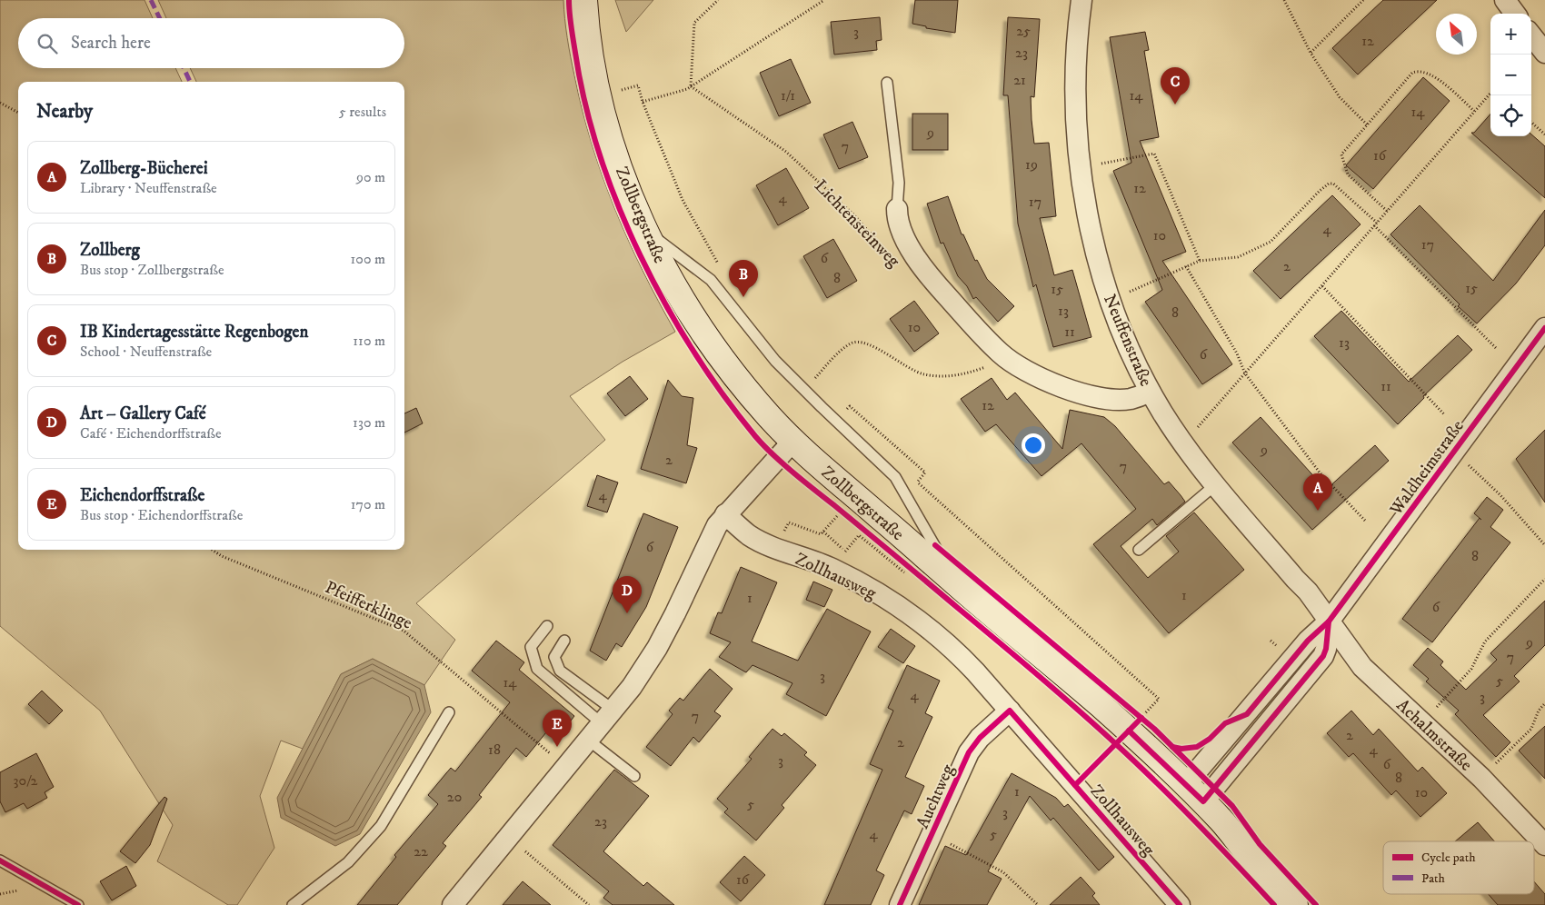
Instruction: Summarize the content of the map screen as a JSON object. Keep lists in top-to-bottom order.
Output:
{
  "streets": {
    "main road": ["Zollbergstraße"],
    "street": [
      "Lichtensteinweg",
      "Neuffenstraße",
      "Waldheimstraße",
      "Zollhausweg",
      "Achalmstraße",
      "Auchtweg"
    ],
    "path": ["Pfeifferklinge"]
  },
  "crossings": [
    ["Zollbergstraße", "Waldheimstraße"],
    ["Lichtensteinweg", "Neuffenstraße"],
    ["Neuffenstraße", "Waldheimstraße"],
    ["Neuffenstraße", "Achalmstraße"],
    ["Waldheimstraße", "Achalmstraße"],
    ["Zollhausweg", "Auchtweg"]
  ],
  "house_numbers": [
    "25",
    "3",
    "12",
    "23",
    "21",
    "1/1",
    "14",
    "14",
    "9",
    "7",
    "16",
    "19",
    "12",
    "4",
    "17",
    "4",
    "10",
    "17",
    "6",
    "2",
    "8",
    "15",
    "15",
    "13",
    "8",
    "10",
    "11",
    "13",
    "6",
    "11",
    "12",
    "9",
    "2",
    "7",
    "4",
    "6",
    "8",
    "1",
    "1",
    "6",
    "9",
    "7",
    "3",
    "5",
    "14",
    "4",
    "3",
    "7",
    "2",
    "2",
    "18",
    "4",
    "3",
    "6",
    "8",
    "30/2",
    "1",
    "10",
    "20",
    "5",
    "3",
    "23",
    "4",
    "5",
    "22",
    "16"
  ],
  "legend": ["Cycle path", "Path"],
  "north": "top left",
  "page": {
    "map_buttons": ["+", "−"],
    "search": "Search here",
    "pins": [
      "C",
      "B",
      "A",
      "D",
      "E"
    ],
    "heading": ["Nearby", "5 results"],
    "list": [
      {
        "mark": "A",
        "name": "Zollberg-Bücherei",
        "note": "Library · Neuffenstraße",
        "value": "90 m"
      },
      {
        "mark": "B",
        "name": "Zollberg",
        "note": "Bus stop · Zollbergstraße",
        "value": "100 m"
      },
      {
        "mark": "C",
        "name": "IB Kindertagesstätte Regenbogen",
        "note": "School · Neuffenstraße",
        "value": "110 m"
      },
      {
        "mark": "D",
        "name": "Art – Gallery Café",
        "note": "Café · Eichendorffstraße",
        "value": "130 m"
      },
      {
        "mark": "E",
        "name": "Eichendorffstraße",
        "note": "Bus stop · Eichendorffstraße",
        "value": "170 m"
      }
    ]
  }
}
